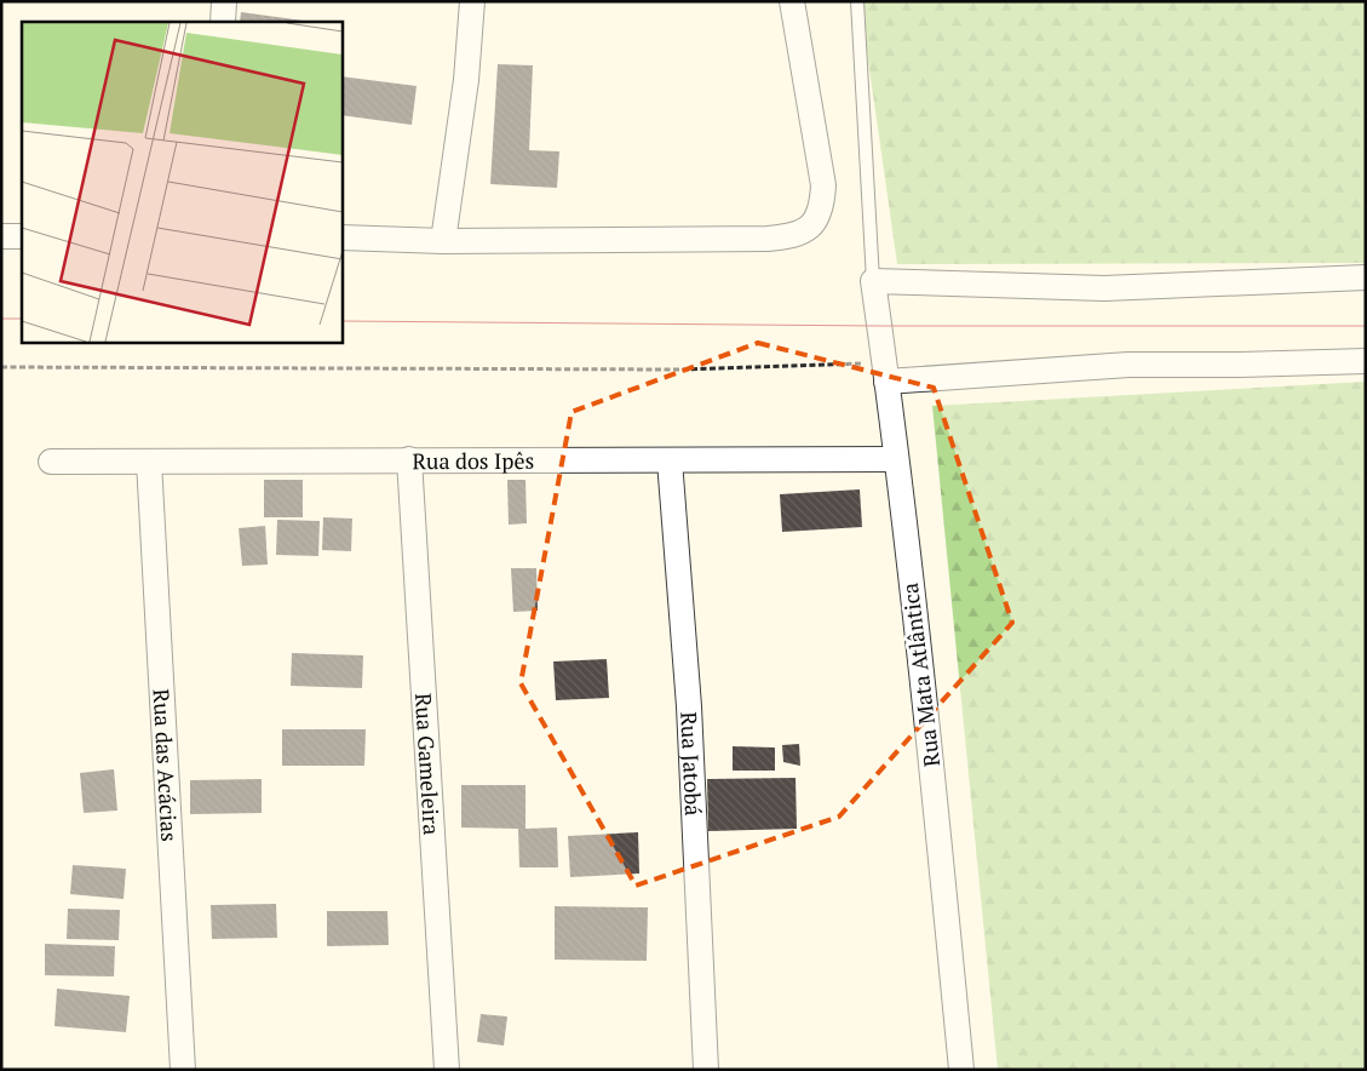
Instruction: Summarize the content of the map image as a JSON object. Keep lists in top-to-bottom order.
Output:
{
  "streets": {
    "street": [
      "Rua dos Ipês",
      "Rua Mata Atlântica",
      "Rua Gameleira",
      "Rua Jatobá",
      "Rua das Acácias"
    ]
  },
  "crossings": [
    ["Rua dos Ipês", "Rua Mata Atlântica"],
    ["Rua dos Ipês", "Rua Gameleira"],
    ["Rua dos Ipês", "Rua Jatobá"],
    ["Rua dos Ipês", "Rua das Acácias"]
  ]
}
